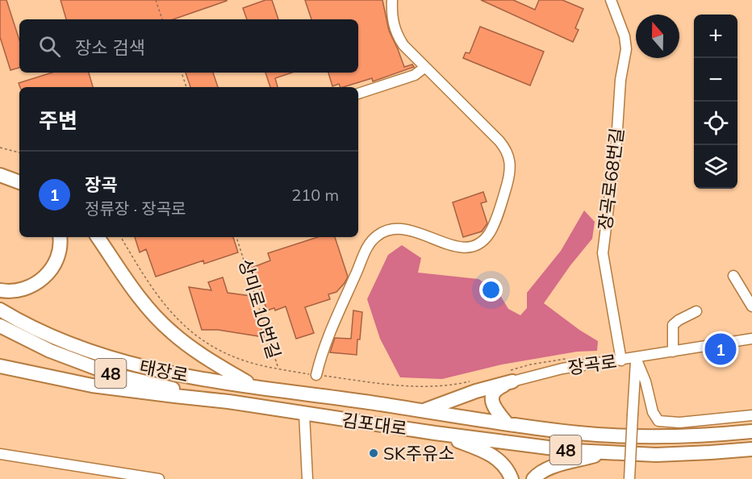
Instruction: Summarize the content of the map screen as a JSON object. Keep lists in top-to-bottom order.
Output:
{
  "streets": {
    "main road": ["태장로", "48", "김포대로"],
    "street": ["장곡로68번길", "장곡로"],
    "path": ["상미로10번길"]
  },
  "crossings": [
    ["장곡로68번길", "장곡로"],
    ["태장로", "김포대로"]
  ],
  "places": ["SK주유소"],
  "north": "top",
  "page": {
    "map_buttons": ["+", "−"],
    "search": "장소 검색",
    "heading": "주변",
    "list": [
      {
        "mark": "1",
        "name": "장곡",
        "note": "정류장 · 장곡로",
        "value": "210 m"
      }
    ],
    "pins": "1"
  }
}
